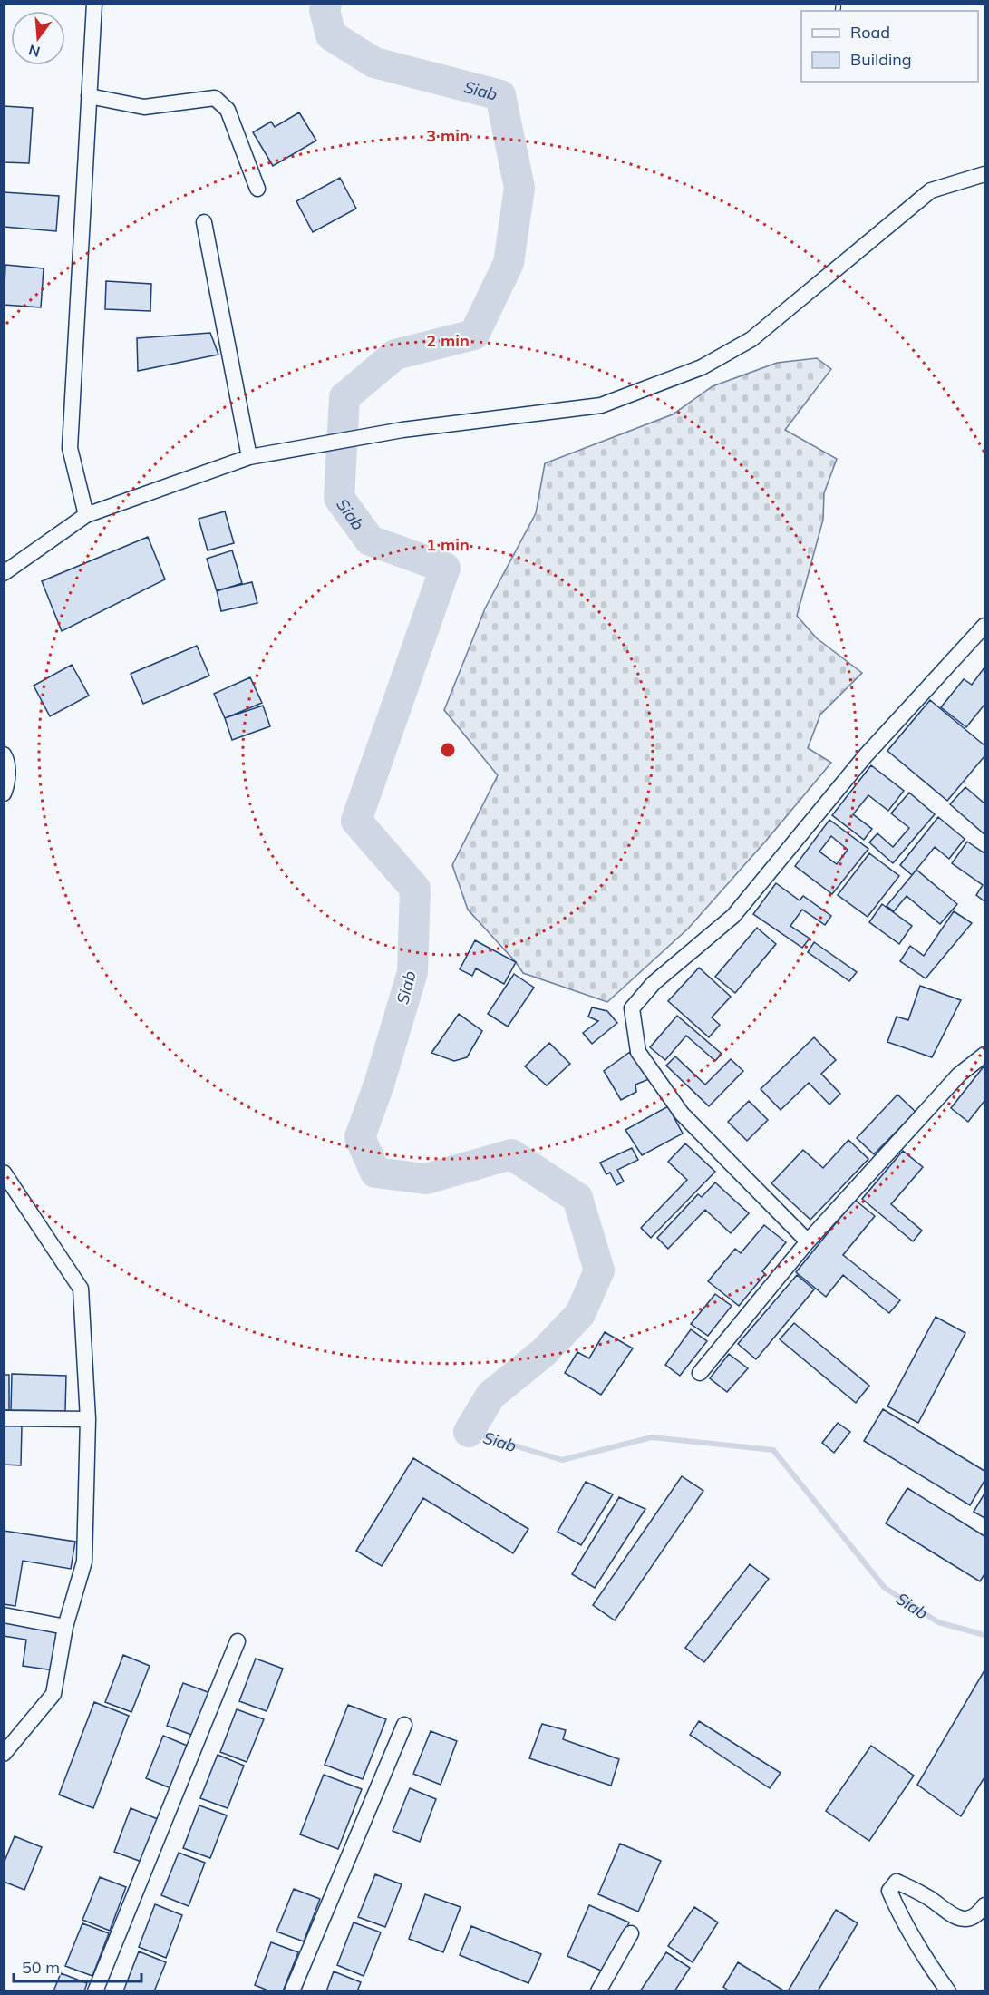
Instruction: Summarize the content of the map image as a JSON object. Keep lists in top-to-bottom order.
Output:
{
  "water": ["Siab"],
  "legend": ["Road", "Building"],
  "scale_bar": "50 m",
  "north": "bottom",
  "rings": ["3 min", "2 min", "1 min"]
}
